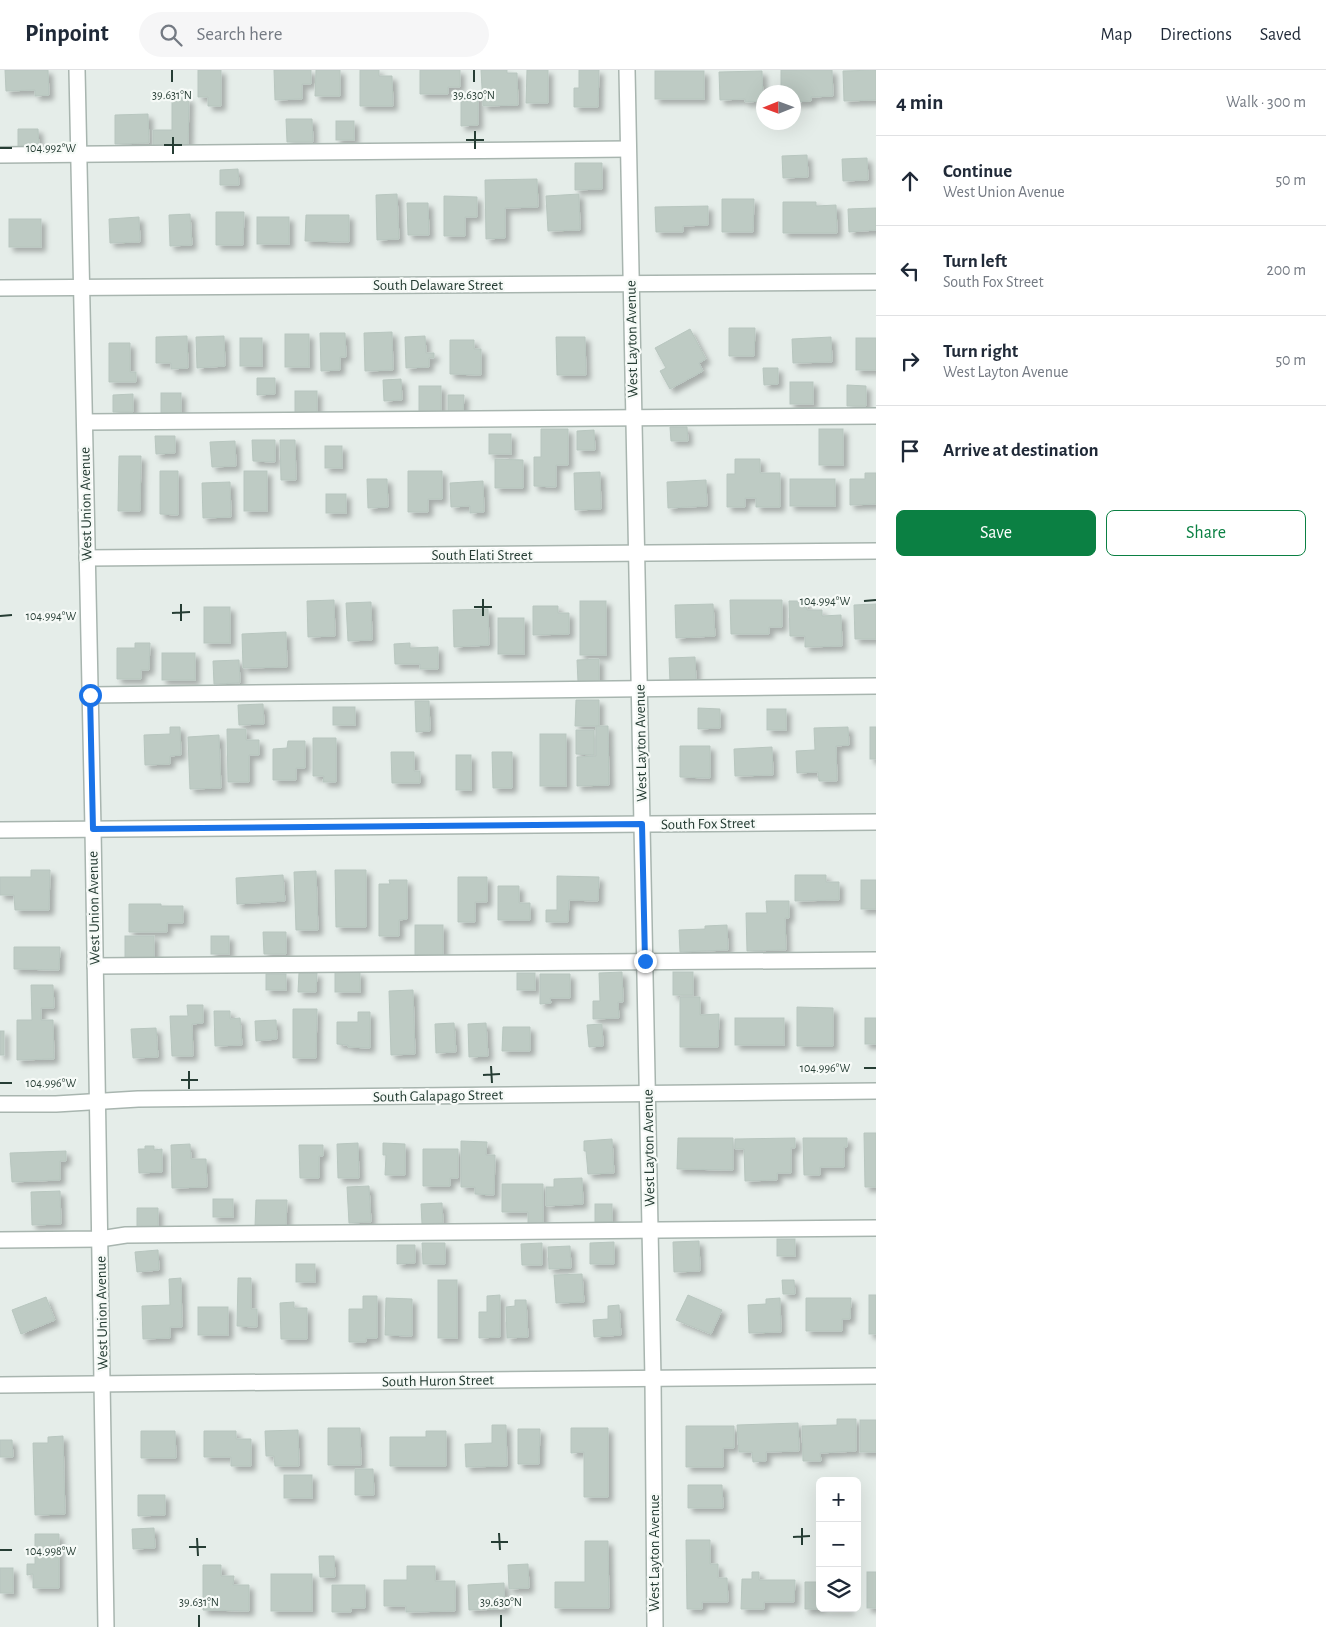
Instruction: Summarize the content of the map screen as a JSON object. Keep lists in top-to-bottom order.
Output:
{
  "streets": {
    "street": [
      "South Delaware Street",
      "West Layton Avenue",
      "West Union Avenue",
      "South Elati Street",
      "South Fox Street",
      "South Galapago Street",
      "South Huron Street"
    ]
  },
  "crossings": [
    ["South Delaware Street", "West Layton Avenue"],
    ["South Delaware Street", "West Union Avenue"],
    ["West Layton Avenue", "South Elati Street"],
    ["West Layton Avenue", "South Fox Street"],
    ["West Layton Avenue", "South Galapago Street"],
    ["West Layton Avenue", "South Huron Street"],
    ["West Union Avenue", "South Elati Street"],
    ["West Union Avenue", "South Fox Street"],
    ["West Union Avenue", "South Galapago Street"],
    ["West Union Avenue", "South Huron Street"]
  ],
  "north": "left",
  "page": {
    "header": "Pinpoint",
    "search": "Search here",
    "nav": ["Map", "Directions", "Saved"],
    "heading": ["4 min", "Walk · 300 m"],
    "list": [
      ["Continue", "West Union Avenue", "50 m"],
      ["Turn left", "South Fox Street", "200 m"],
      ["Turn right", "West Layton Avenue", "50 m"],
      "Arrive at destination"
    ],
    "buttons": ["Save", "Share"],
    "map_buttons": ["+", "−"]
  },
  "coordinates": [
    "39.631°N",
    "39.630°N",
    "104.992°W",
    "104.994°W",
    "104.996°W",
    "104.998°W"
  ]
}
